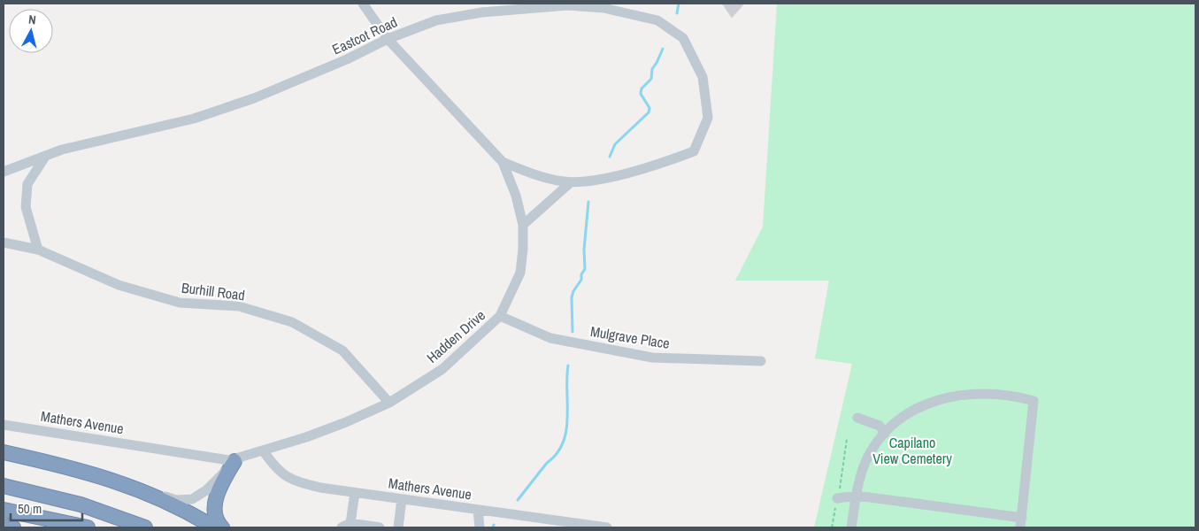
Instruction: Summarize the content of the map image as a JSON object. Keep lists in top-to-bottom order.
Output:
{
  "streets": {
    "street": [
      "Eastcot Road",
      "Burhill Road",
      "Hadden Drive",
      "Mulgrave Place",
      "Mathers Avenue"
    ]
  },
  "crossings": [
    ["Eastcot Road", "Hadden Drive"],
    ["Burhill Road", "Hadden Drive"],
    ["Hadden Drive", "Mulgrave Place"],
    ["Hadden Drive", "Mathers Avenue"]
  ],
  "parks": ["Capilano View Cemetery"],
  "scale_bar": "50 m",
  "north": "top"
}
